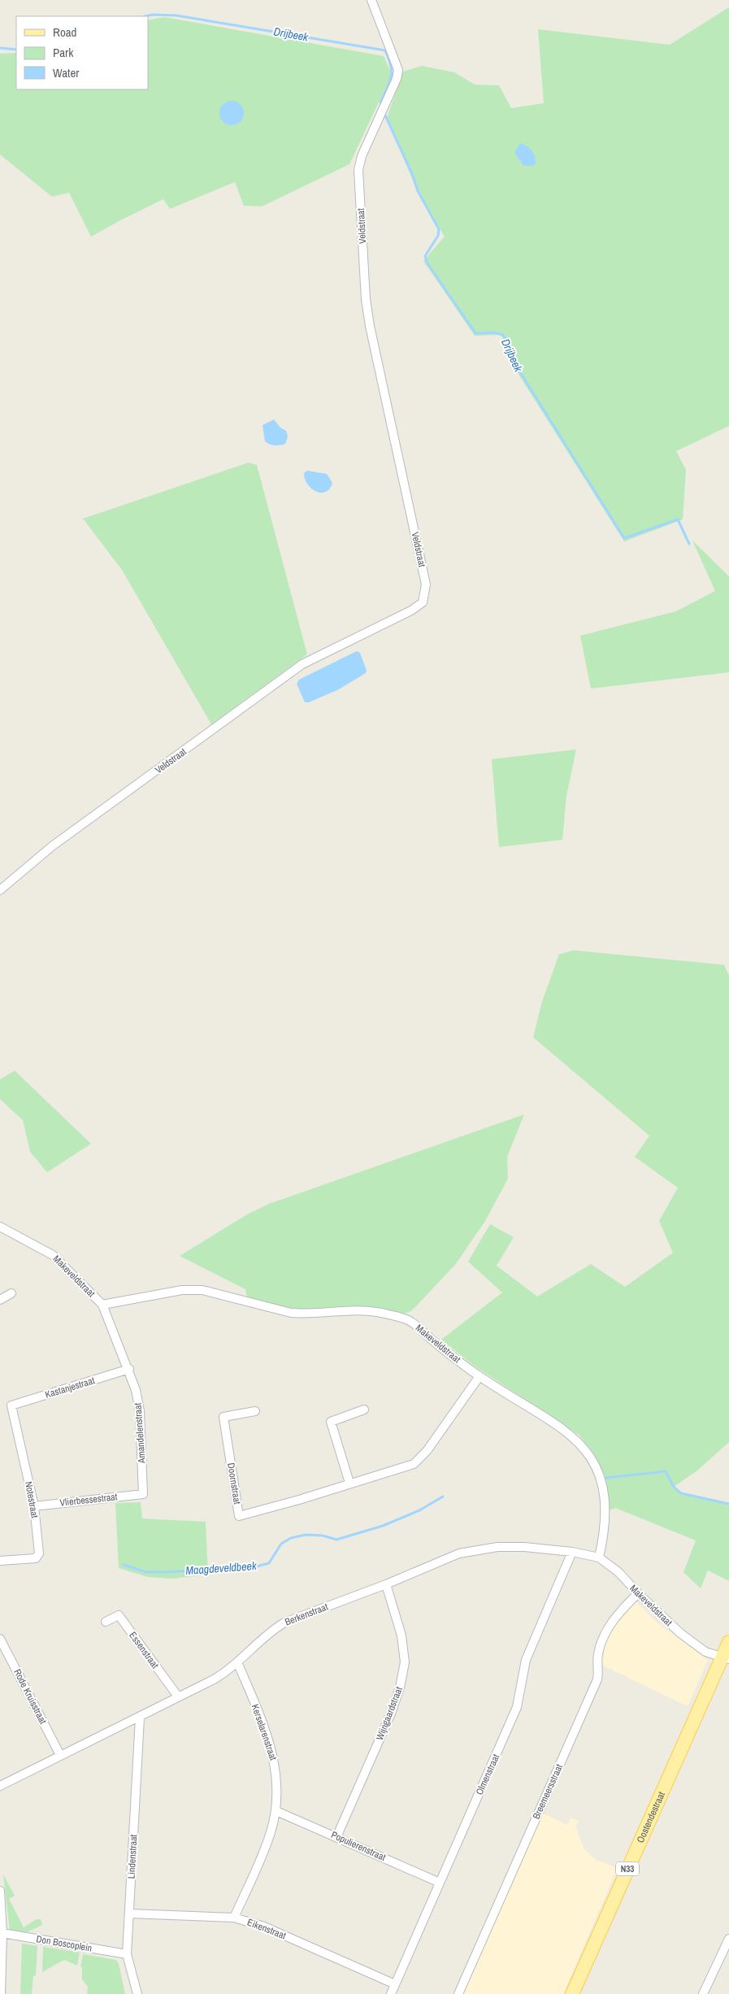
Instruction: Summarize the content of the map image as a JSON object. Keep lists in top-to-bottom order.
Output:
{
  "streets": {
    "main road": ["Oostendestraat", "N33"],
    "street": [
      "Veldstraat",
      "Makeveldstraat",
      "Kastanjestraat",
      "Amandelenstraat",
      "Doornstraat",
      "Notestraat",
      "Vlierbessestraat",
      "Berkenstraat",
      "Essenstraat",
      "Rode Kruisstraat",
      "Wijngaardstraat",
      "Kerselarenstraat",
      "Olmenstraat",
      "Breemeersstraat",
      "Populierenstraat",
      "Lindenstraat",
      "Eikenstraat",
      "Don Boscoplein"
    ]
  },
  "crossings": [
    ["Makeveldstraat", "Amandelenstraat"],
    ["Makeveldstraat", "Doornstraat"],
    ["Makeveldstraat", "Berkenstraat"],
    ["Makeveldstraat", "Breemeersstraat"],
    ["Makeveldstraat", "Oostendestraat"],
    ["Kastanjestraat", "Amandelenstraat"],
    ["Kastanjestraat", "Notestraat"],
    ["Amandelenstraat", "Vlierbessestraat"],
    ["Notestraat", "Vlierbessestraat"],
    ["Berkenstraat", "Essenstraat"],
    ["Berkenstraat", "Rode Kruisstraat"],
    ["Berkenstraat", "Wijngaardstraat"],
    ["Berkenstraat", "Kerselarenstraat"],
    ["Berkenstraat", "Olmenstraat"],
    ["Berkenstraat", "Lindenstraat"],
    ["Wijngaardstraat", "Populierenstraat"],
    ["Kerselarenstraat", "Populierenstraat"],
    ["Kerselarenstraat", "Eikenstraat"],
    ["Olmenstraat", "Populierenstraat"],
    ["Olmenstraat", "Eikenstraat"],
    ["Lindenstraat", "Eikenstraat"],
    ["Lindenstraat", "Don Boscoplein"]
  ],
  "water": ["Drijbeek", "Maagdeveldbeek"],
  "legend": ["Road", "Park", "Water"]
}
